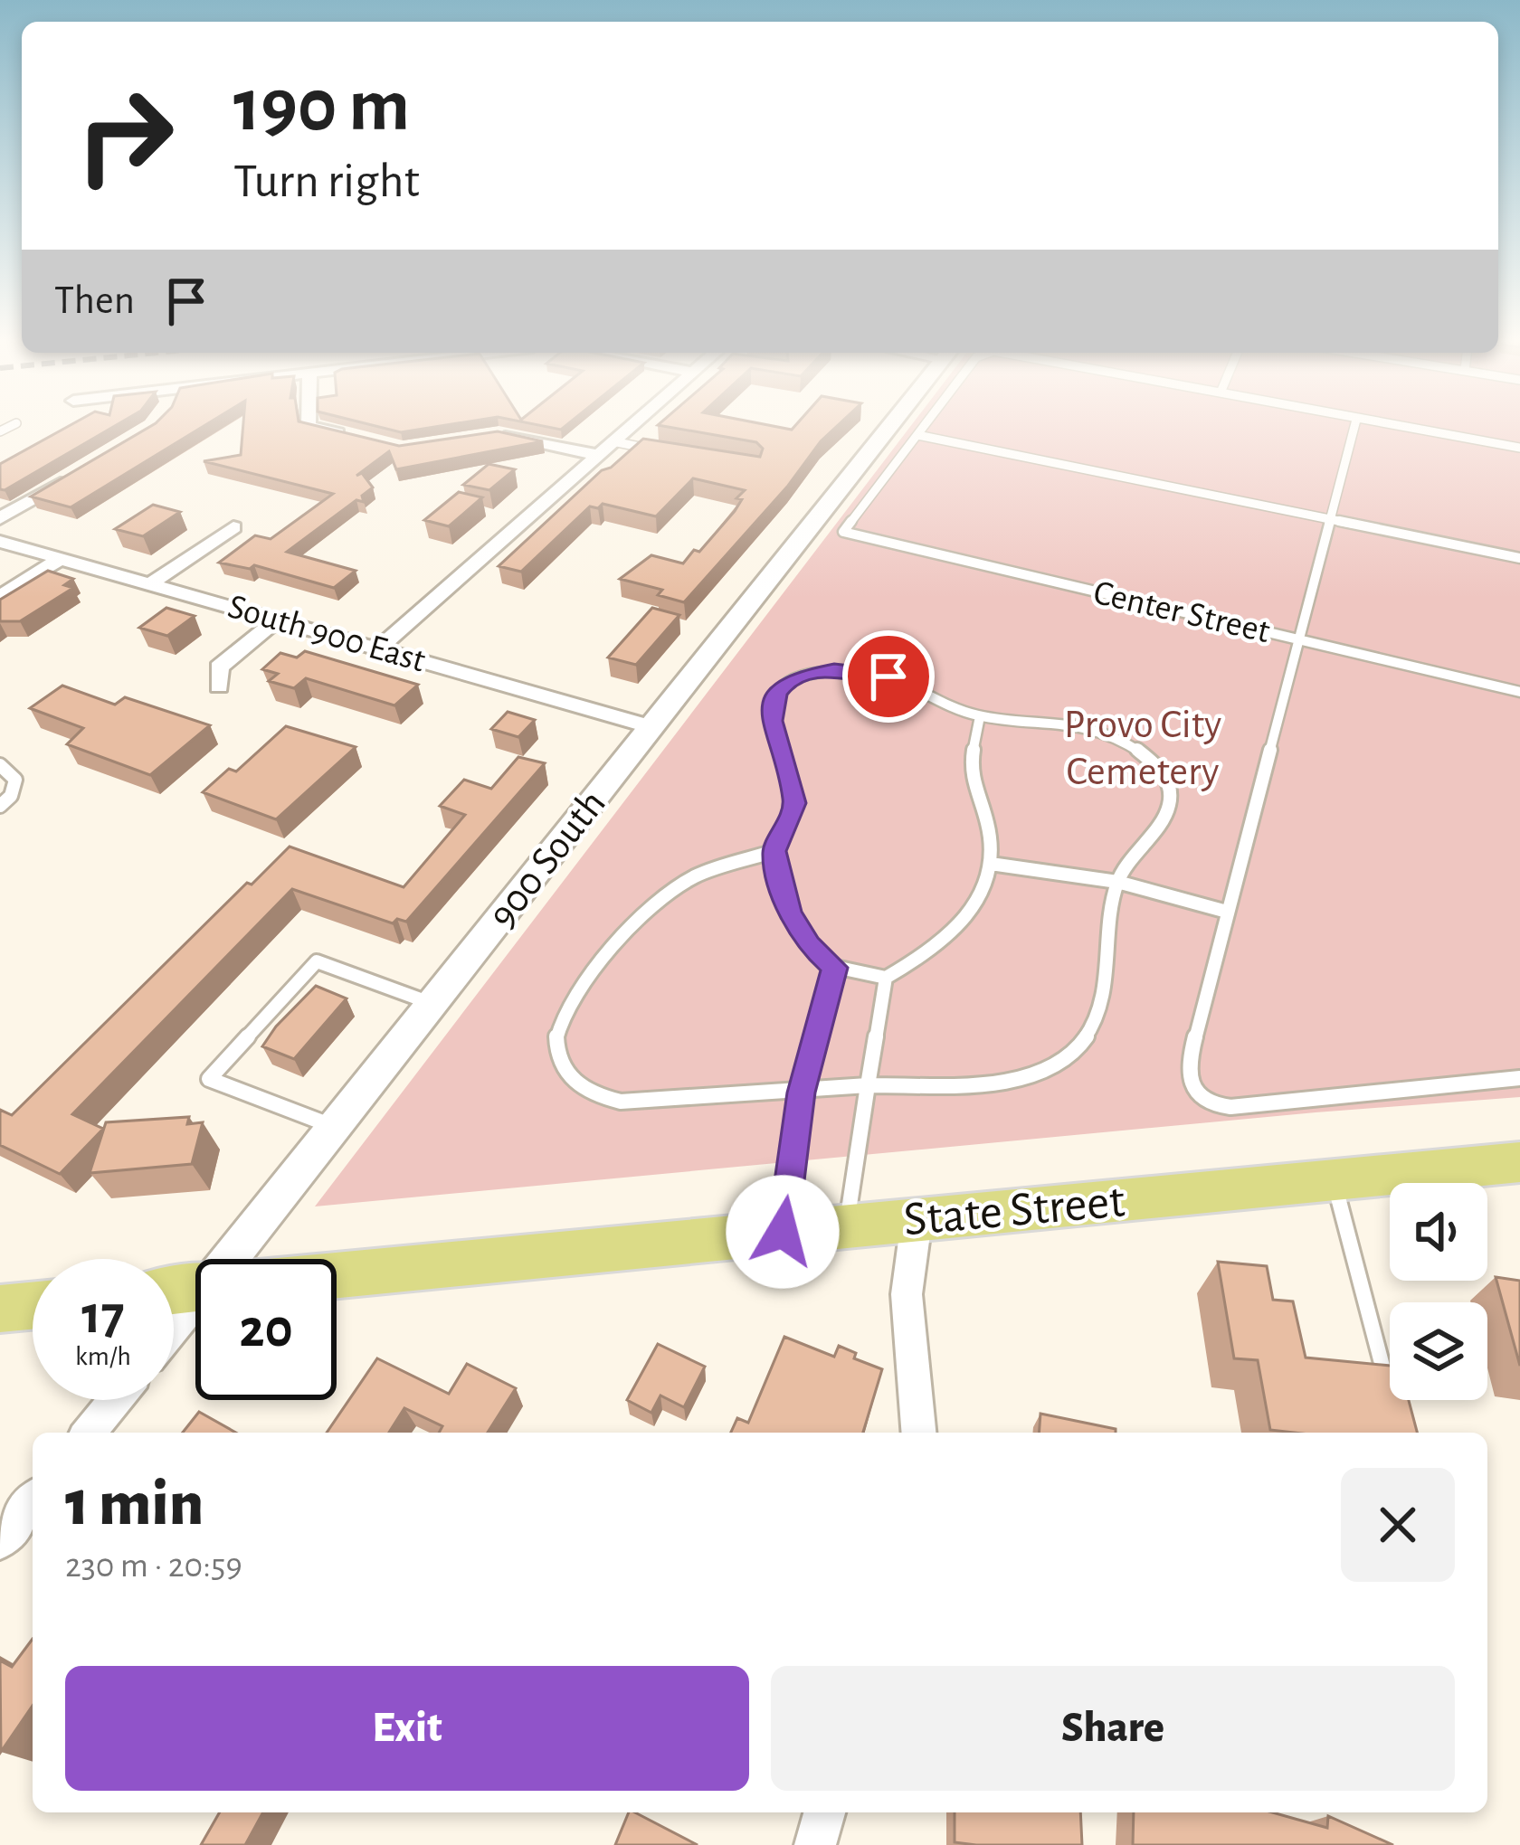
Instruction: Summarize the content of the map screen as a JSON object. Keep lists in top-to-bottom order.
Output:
{
  "streets": {
    "main road": ["State Street"],
    "street": ["South 900 East", "900 South"],
    "lane": ["Center Street"]
  },
  "crossings": [
    ["South 900 East", "900 South"]
  ],
  "parks": ["Provo City Cemetery"],
  "page": {
    "turn": ["190 m", "Turn right"],
    "then": "Then",
    "speed": "17 km/h",
    "limit": "20",
    "heading": ["1 min", "230 m · 20:59"],
    "buttons": ["Exit", "Share"]
  }
}
